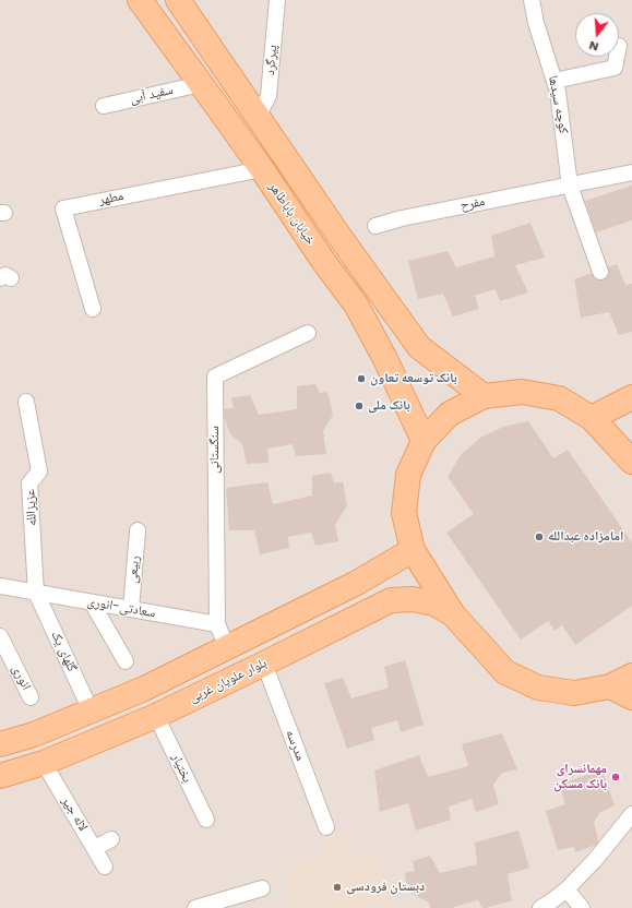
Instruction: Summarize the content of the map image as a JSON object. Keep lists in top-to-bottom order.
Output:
{
  "streets": {
    "main road": ["خیابان باباطاهر", "بلوار علویان غربی"],
    "street": [
      "پیرگرد",
      "سفید آبی",
      "کوچه سیدها",
      "مطهر",
      "مفرح",
      "سنگستانی",
      "عزیزالله",
      "ربیعی",
      "سعادتی-انوری",
      "گلهای یک",
      "انوری",
      "مدرسه",
      "بختیار",
      "لاله جیر"
    ]
  },
  "crossings": [
    ["پیرگرد", "خیابان باباطاهر"],
    ["سفید آبی", "خیابان باباطاهر"],
    ["کوچه سیدها", "مفرح"],
    ["مطهر", "خیابان باباطاهر"],
    ["سنگستانی", "سعادتی-انوری"],
    ["عزیزالله", "سعادتی-انوری"],
    ["عزیزالله", "گلهای یک"],
    ["ربیعی", "سعادتی-انوری"],
    ["سعادتی-انوری", "گلهای یک"],
    ["بلوار علویان غربی", "مدرسه"],
    ["بلوار علویان غربی", "بختیار"],
    ["بلوار علویان غربی", "لاله جیر"]
  ],
  "places": [
    "بانک توسعه تعاون",
    "بانک ملی",
    "امامزاده عبدالله",
    "مهمانسرای بانک مسکن",
    "دبستان فرودسی"
  ],
  "north": "bottom"
}
